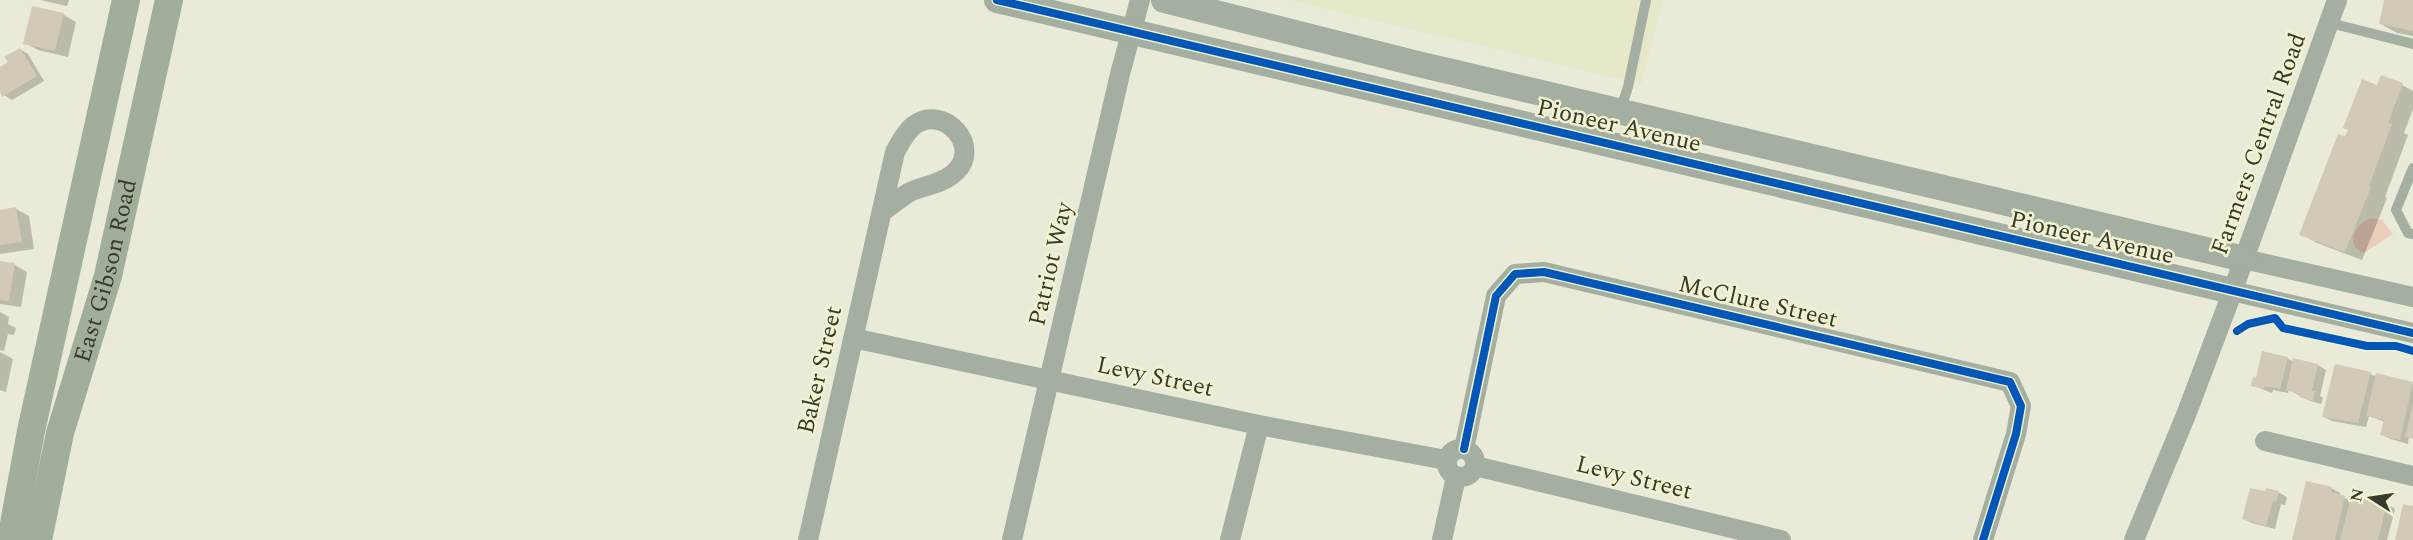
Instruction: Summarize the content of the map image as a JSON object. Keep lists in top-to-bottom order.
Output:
{
  "streets": {
    "main road": ["East Gibson Road"],
    "street": [
      "Pioneer Avenue",
      "Farmers Central Road",
      "Patriot Way",
      "McClure Street",
      "Baker Street",
      "Levy Street"
    ]
  },
  "crossings": [
    ["Pioneer Avenue", "Farmers Central Road"],
    ["Pioneer Avenue", "Patriot Way"],
    ["Patriot Way", "Levy Street"],
    ["McClure Street", "Levy Street"],
    ["Baker Street", "Levy Street"]
  ],
  "north": "left"
}
